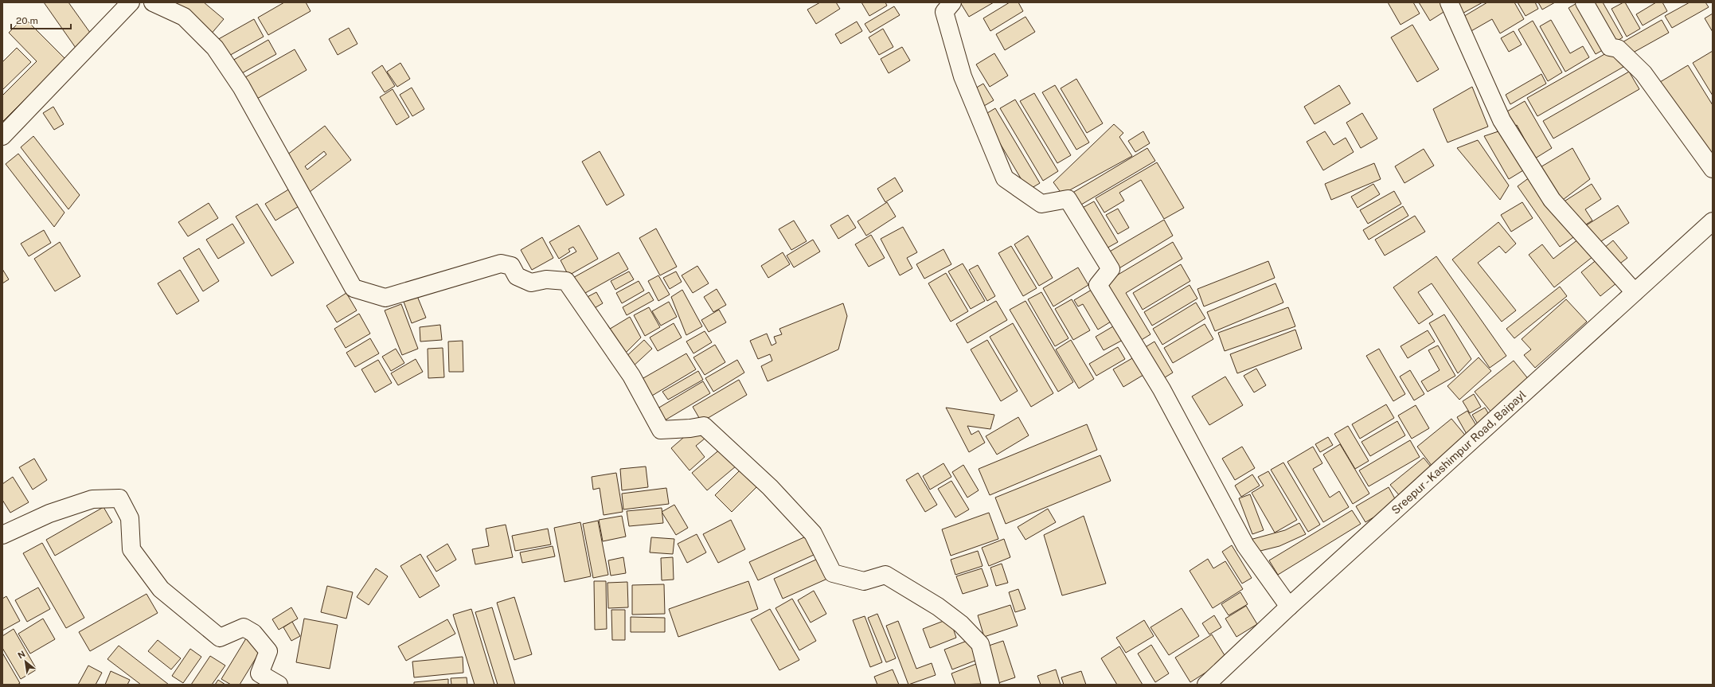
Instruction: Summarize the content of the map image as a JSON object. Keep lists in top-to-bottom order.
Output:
{
  "streets": {
    "street": ["Sreepur - Kashimpur Road, Baipayl"]
  },
  "scale_bar": "20 m",
  "north": "top left"
}
